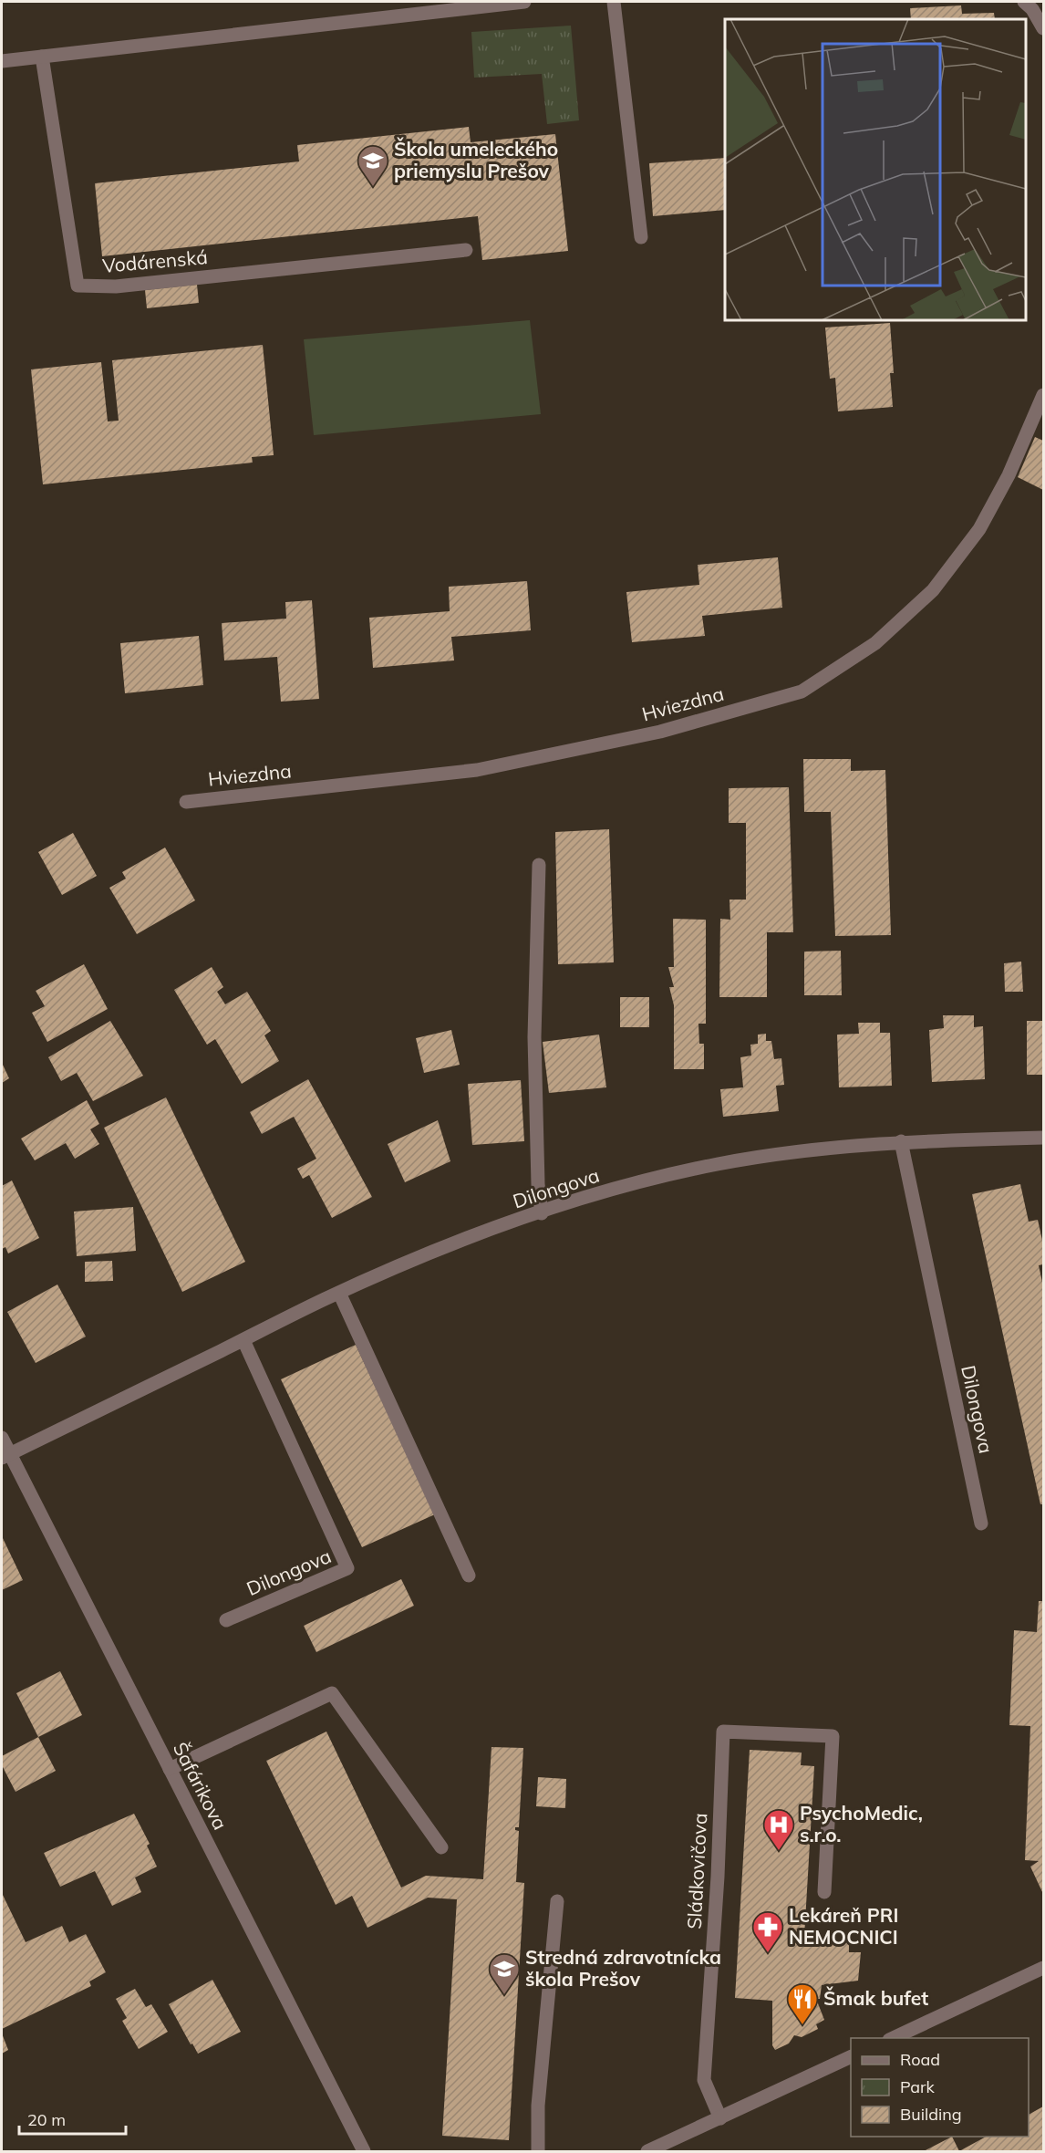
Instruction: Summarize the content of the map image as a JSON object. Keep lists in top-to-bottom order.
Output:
{
  "streets": {
    "street": [
      "Vodárenská",
      "Hviezdna",
      "Dilongova",
      "Šafárikova",
      "Sládkovičova"
    ]
  },
  "crossings": [
    ["Dilongova", "Šafárikova"]
  ],
  "places": {
    "school or university": ["Škola umeleckého priemyslu Prešov", "Stredná zdravotnícka škola Prešov"],
    "hospital": ["PsychoMedic, s.r.o."],
    "pharmacy": ["Lekáreň PRI NEMOCNICI"],
    "restaurant": ["Šmak bufet"]
  },
  "legend": ["Road", "Park", "Building"],
  "scale_bar": "20 m"
}
